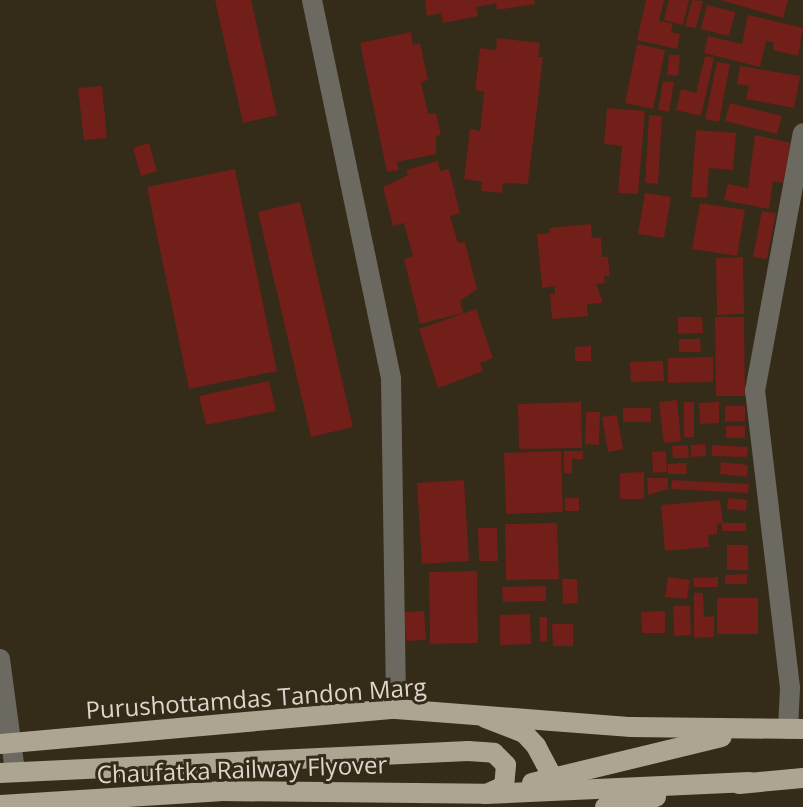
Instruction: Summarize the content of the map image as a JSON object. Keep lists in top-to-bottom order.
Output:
{
  "streets": {
    "main road": ["Purushottamdas Tandon Marg", "Chaufatka Railway Flyover"]
  }
}
